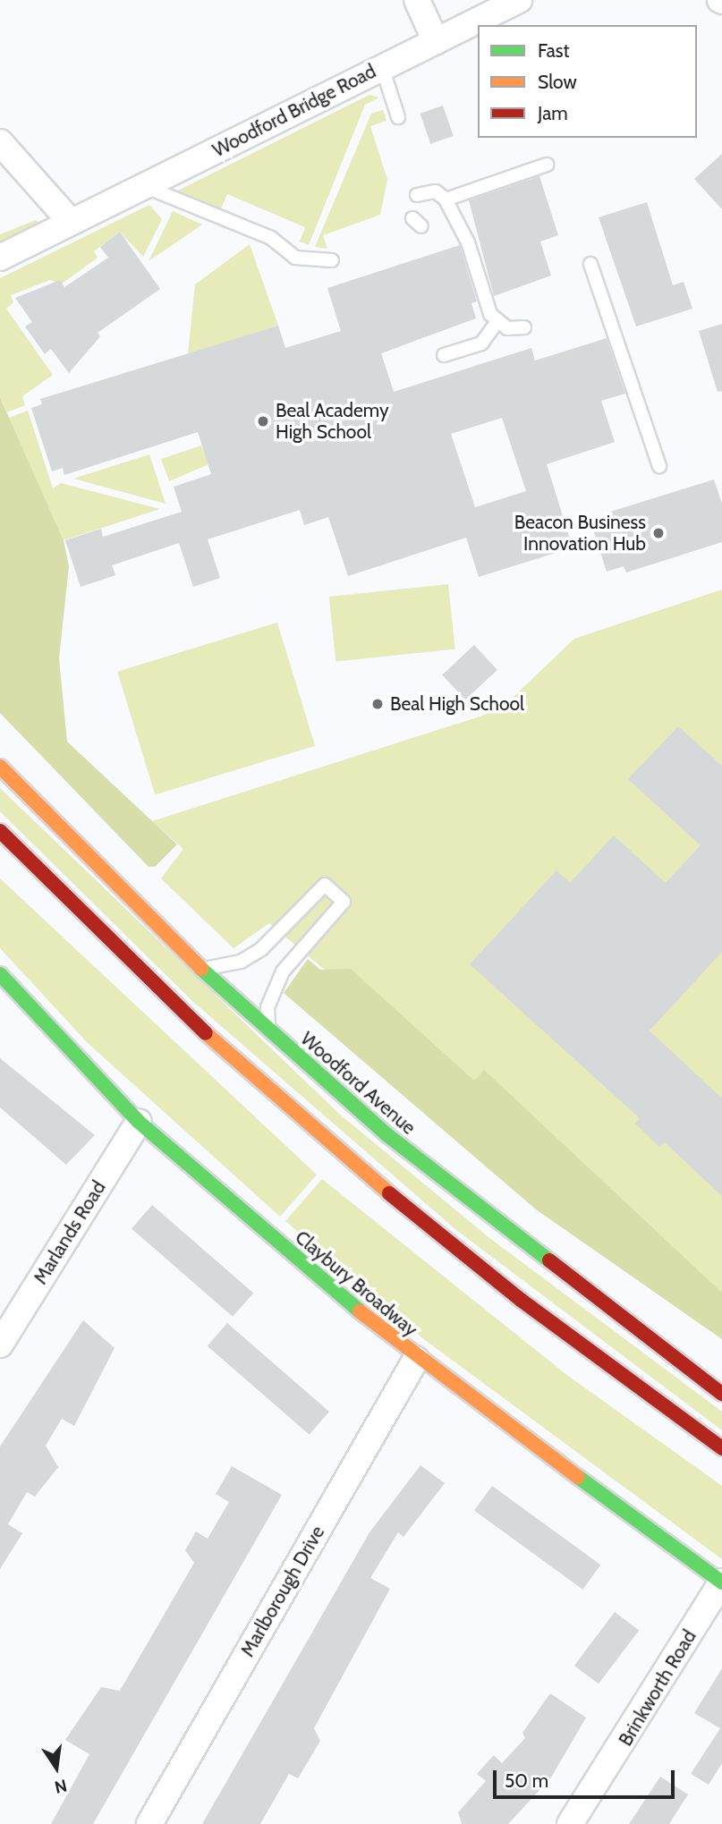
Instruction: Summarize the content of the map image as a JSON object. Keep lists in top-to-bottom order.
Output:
{
  "streets": {
    "main road": ["Woodford Avenue", "Claybury Broadway"],
    "street": [
      "Woodford Bridge Road",
      "Marlands Road",
      "Marlborough Drive",
      "Brinkworth Road"
    ]
  },
  "crossings": [
    ["Marlands Road", "Claybury Broadway"],
    ["Claybury Broadway", "Marlborough Drive"],
    ["Claybury Broadway", "Brinkworth Road"]
  ],
  "places": ["Beal Academy High School", "Beacon Business Innovation Hub", "Beal High School"],
  "legend": ["Fast", "Slow", "Jam"],
  "scale_bar": "50 m",
  "north": "bottom"
}
